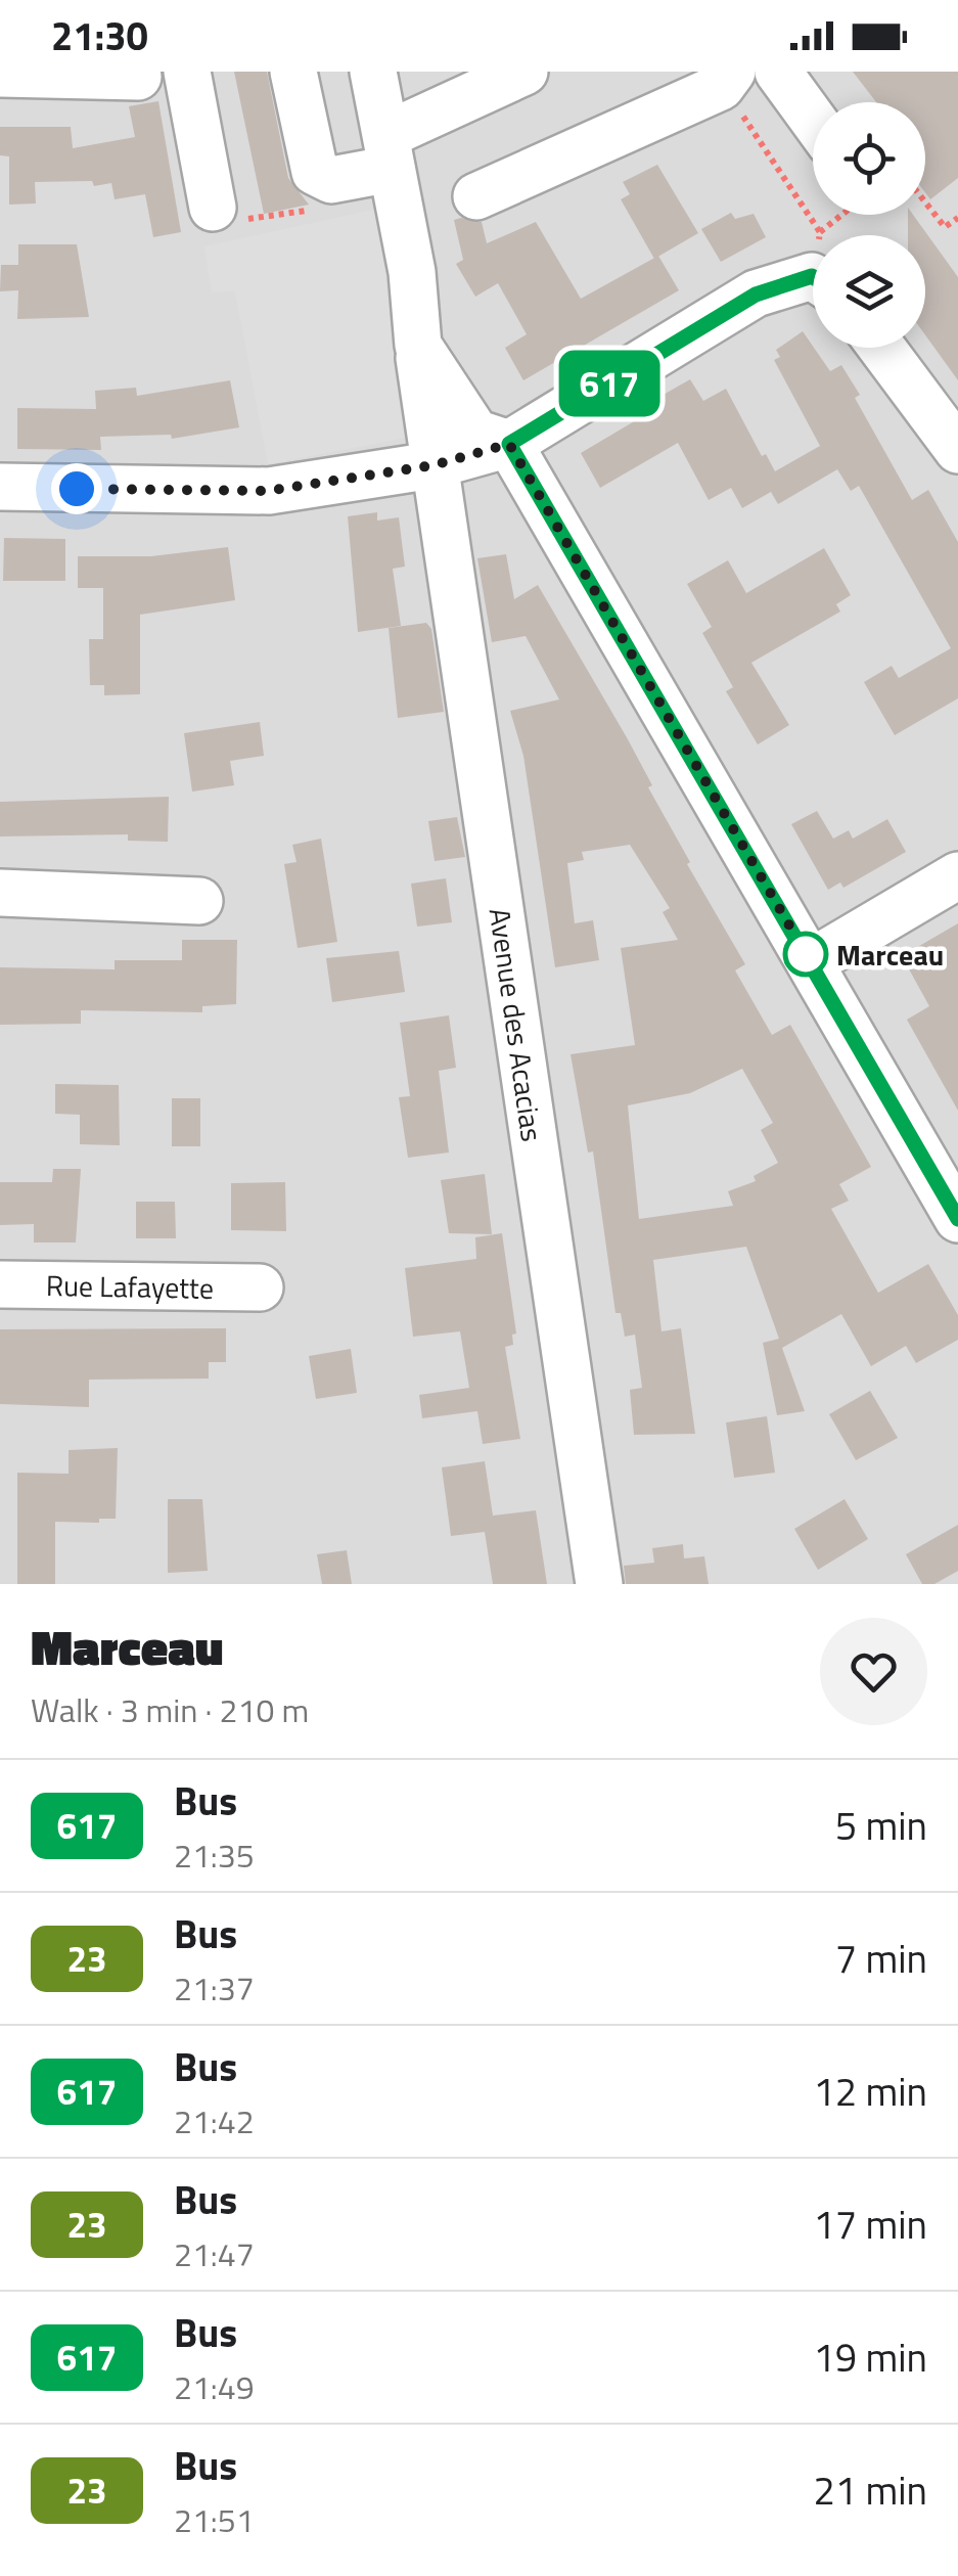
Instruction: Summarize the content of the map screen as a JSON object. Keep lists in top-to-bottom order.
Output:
{
  "streets": {
    "street": ["Avenue des Acacias", "Rue Lafayette"]
  },
  "places": ["Marceau"],
  "lines": ["bus line 617"],
  "page": {
    "status": "21:30",
    "on_map": "617",
    "heading": ["Marceau", "Walk · 3 min · 210 m"],
    "list": [
      {
        "mark": "617",
        "name": "Bus",
        "note": "21:35",
        "value": "5 min"
      },
      {
        "mark": "23",
        "name": "Bus",
        "note": "21:37",
        "value": "7 min"
      },
      {
        "mark": "617",
        "name": "Bus",
        "note": "21:42",
        "value": "12 min"
      },
      {
        "mark": "23",
        "name": "Bus",
        "note": "21:47",
        "value": "17 min"
      },
      {
        "mark": "617",
        "name": "Bus",
        "note": "21:49",
        "value": "19 min"
      },
      {
        "mark": "23",
        "name": "Bus",
        "note": "21:51",
        "value": "21 min"
      }
    ]
  }
}
